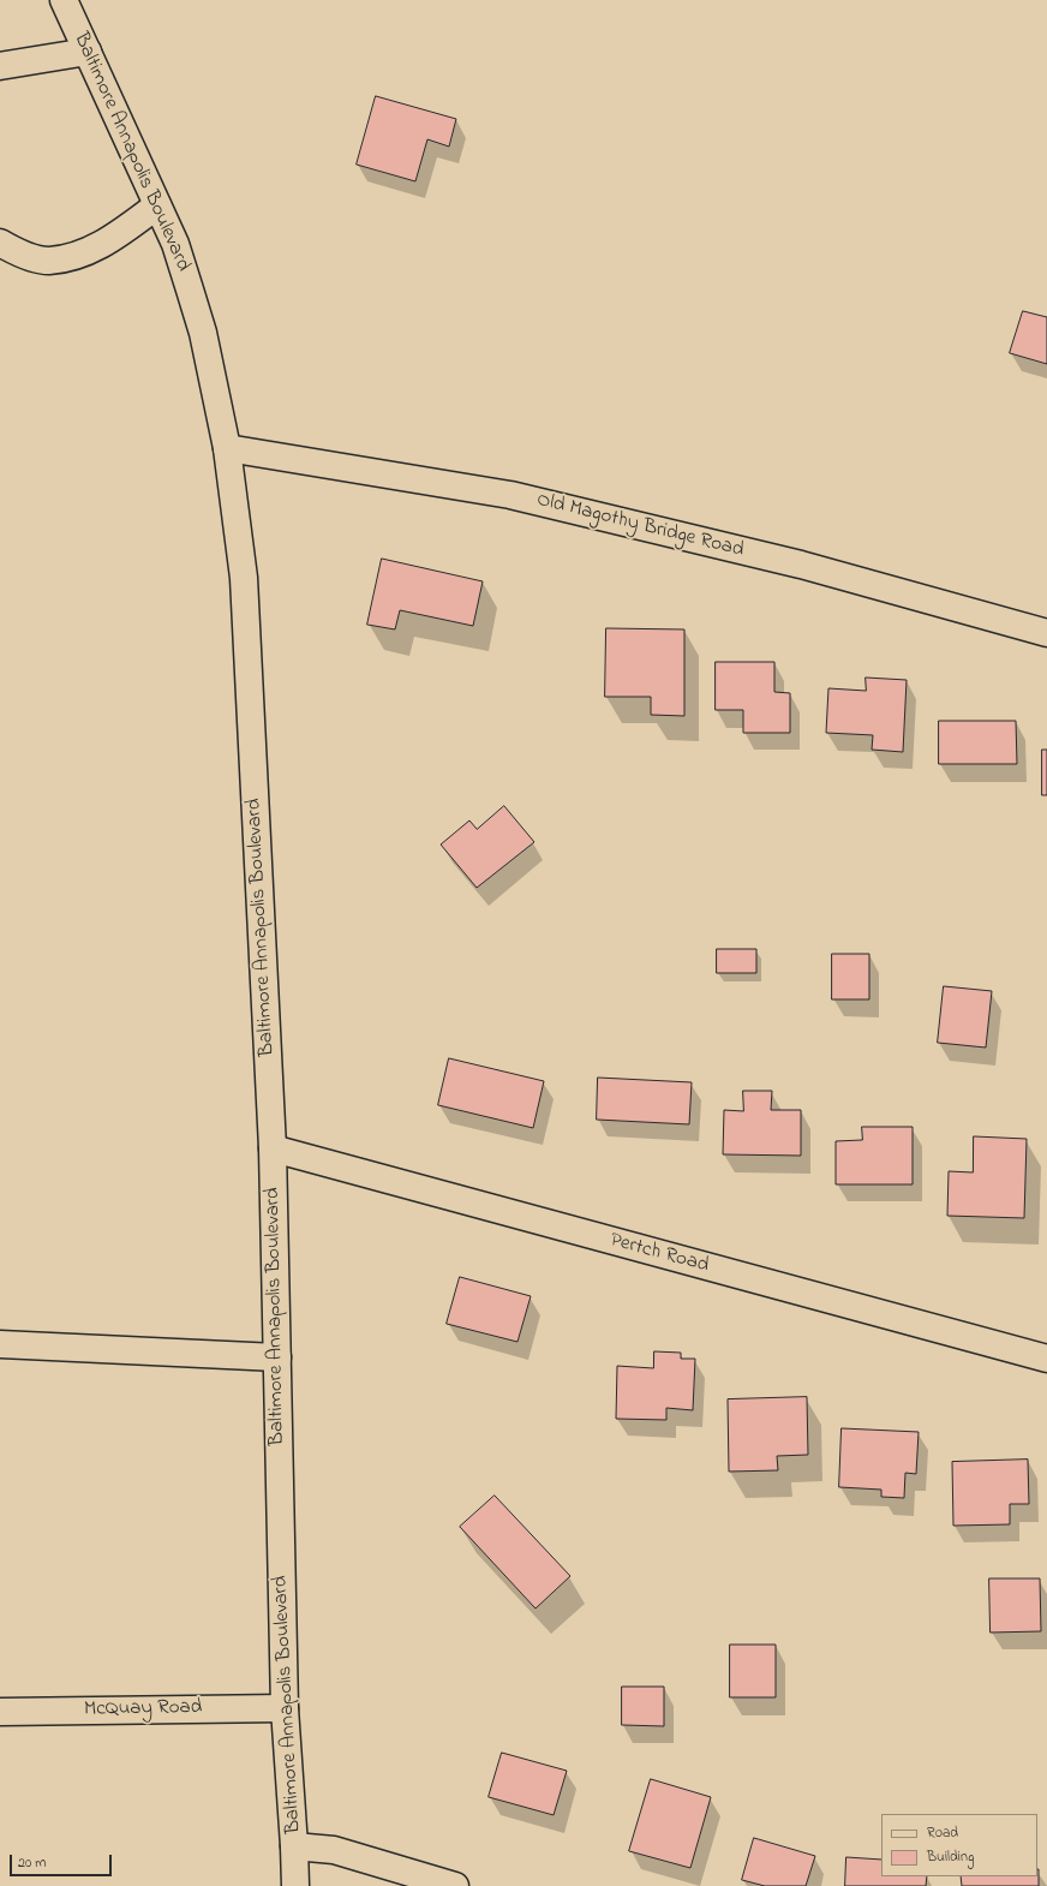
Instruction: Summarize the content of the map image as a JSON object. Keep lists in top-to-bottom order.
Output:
{
  "streets": {
    "street": [
      "Baltimore Annapolis Boulevard",
      "Old Magothy Bridge Road",
      "Pertch Road",
      "McQuay Road"
    ]
  },
  "crossings": [
    ["Baltimore Annapolis Boulevard", "Old Magothy Bridge Road"],
    ["Baltimore Annapolis Boulevard", "Pertch Road"],
    ["Baltimore Annapolis Boulevard", "McQuay Road"]
  ],
  "legend": ["Road", "Building"],
  "scale_bar": "20 m"
}
